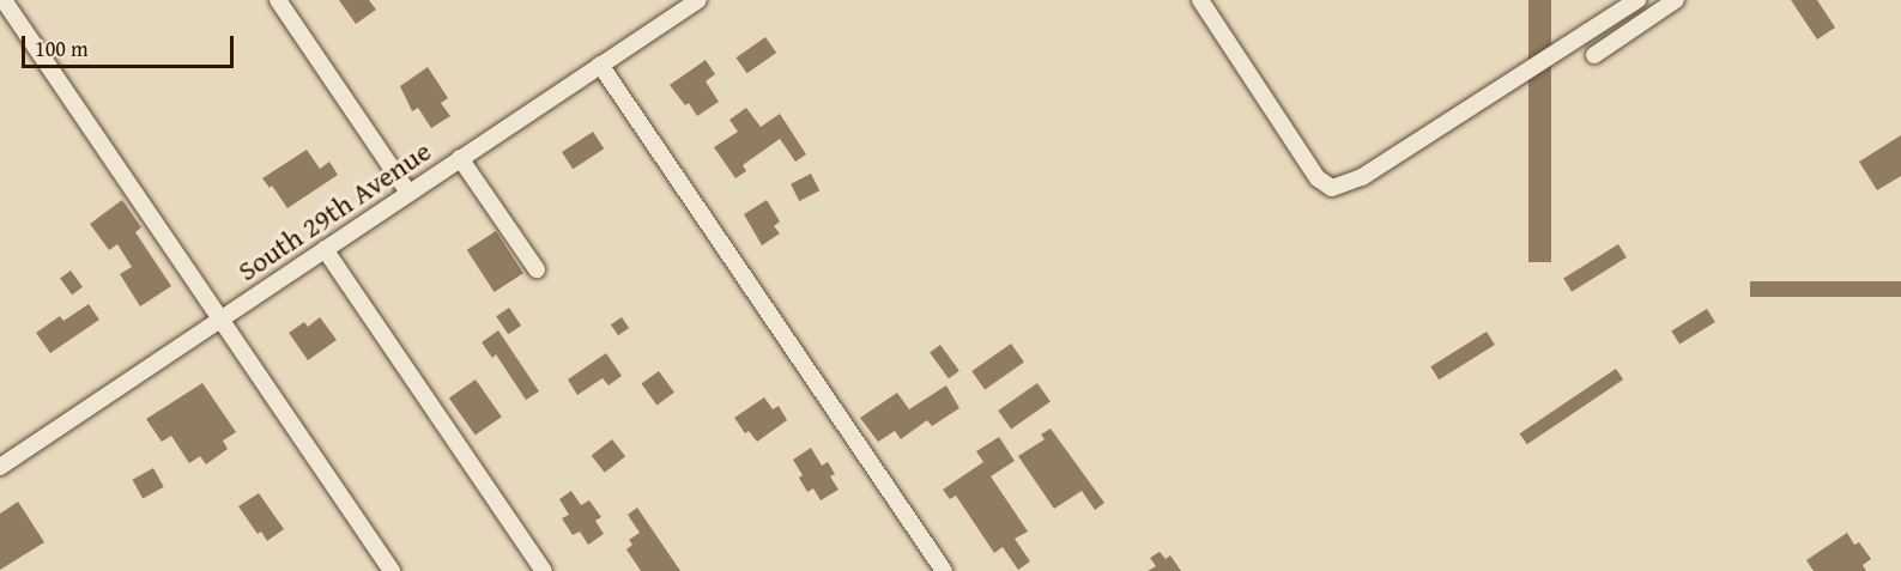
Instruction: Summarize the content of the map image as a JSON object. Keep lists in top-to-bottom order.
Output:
{
  "streets": {
    "street": ["South 29th Avenue"]
  },
  "scale_bar": "100 m"
}
